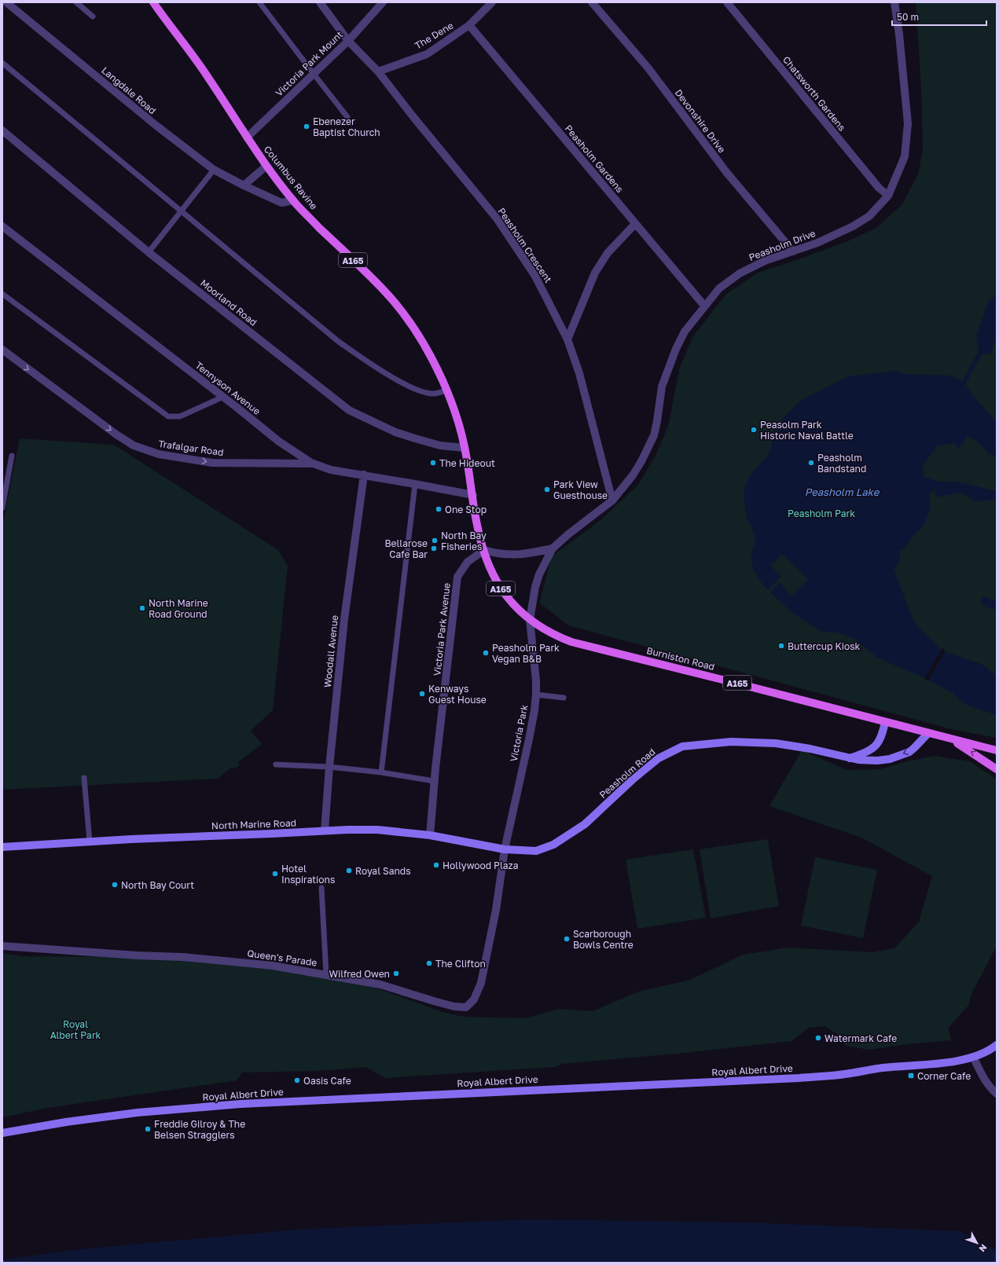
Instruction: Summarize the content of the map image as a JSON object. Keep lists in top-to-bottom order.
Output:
{
  "streets": {
    "main road": [
      "Columbus Ravine",
      "A165",
      "Burniston Road",
      "Peasholm Road",
      "North Marine Road",
      "Royal Albert Drive"
    ],
    "street": [
      "The Dene",
      "Victoria Park Mount",
      "Langdale Road",
      "Chatsworth Gardens",
      "Devonshire Drive",
      "Peasholm Gardens",
      "Peasholm Crescent",
      "Peasholm Drive",
      "Moorland Road",
      "Tennyson Avenue",
      "Trafalgar Road",
      "Victoria Park Avenue",
      "Woodall Avenue",
      "Victoria Park",
      "Queen's Parade"
    ]
  },
  "crossings": [
    ["The Dene", "Peasholm Gardens"],
    ["The Dene", "Peasholm Crescent"],
    ["Victoria Park Mount", "Columbus Ravine"],
    ["Victoria Park Mount", "Peasholm Crescent"],
    ["Langdale Road", "Columbus Ravine"],
    ["Chatsworth Gardens", "Peasholm Drive"],
    ["Devonshire Drive", "Peasholm Drive"],
    ["Peasholm Gardens", "Peasholm Drive"],
    ["Columbus Ravine", "Moorland Road"],
    ["Columbus Ravine", "Tennyson Avenue"],
    ["Columbus Ravine", "Victoria Park Avenue"],
    ["Columbus Ravine", "Burniston Road"],
    ["Peasholm Crescent", "Peasholm Drive"],
    ["Peasholm Drive", "Burniston Road"],
    ["Peasholm Drive", "Victoria Park"],
    ["Tennyson Avenue", "Trafalgar Road"],
    ["Tennyson Avenue", "Woodall Avenue"],
    ["Victoria Park Avenue", "Burniston Road"],
    ["Victoria Park Avenue", "North Marine Road"],
    ["Woodall Avenue", "North Marine Road"],
    ["Burniston Road", "Victoria Park"],
    ["Burniston Road", "Peasholm Road"],
    ["Victoria Park", "Peasholm Road"],
    ["Victoria Park", "North Marine Road"],
    ["Victoria Park", "Queen's Parade"],
    ["Peasholm Road", "North Marine Road"],
    ["Peasholm Road", "Queen's Parade"],
    ["North Marine Road", "Queen's Parade"]
  ],
  "one_way": ["Trafalgar Road"],
  "water": ["Peasholm Lake"],
  "parks": ["Peasholm Park", "Royal Albert Park"],
  "places": {
    "other": [
      "Ebenezer Baptist Church",
      "Peasolm Park Historic Naval Battle",
      "The Hideout",
      "Peasholm Bandstand",
      "Park View Guesthouse",
      "One Stop",
      "North Bay Fisheries",
      "Bellarose Cafe Bar",
      "North Marine Road Ground",
      "Buttercup Kiosk",
      "Peasholm Park Vegan B&B",
      "Kenways Guest House",
      "Hollywood Plaza",
      "Royal Sands",
      "Hotel Inspirations",
      "North Bay Court",
      "Scarborough Bowls Centre",
      "The Clifton",
      "Wilfred Owen",
      "Watermark Cafe",
      "Oasis Cafe",
      "Freddie Gilroy & The Belsen Stragglers"
    ],
    "transit": ["Corner Cafe"]
  },
  "scale_bar": "50 m",
  "north": "bottom right"
}
